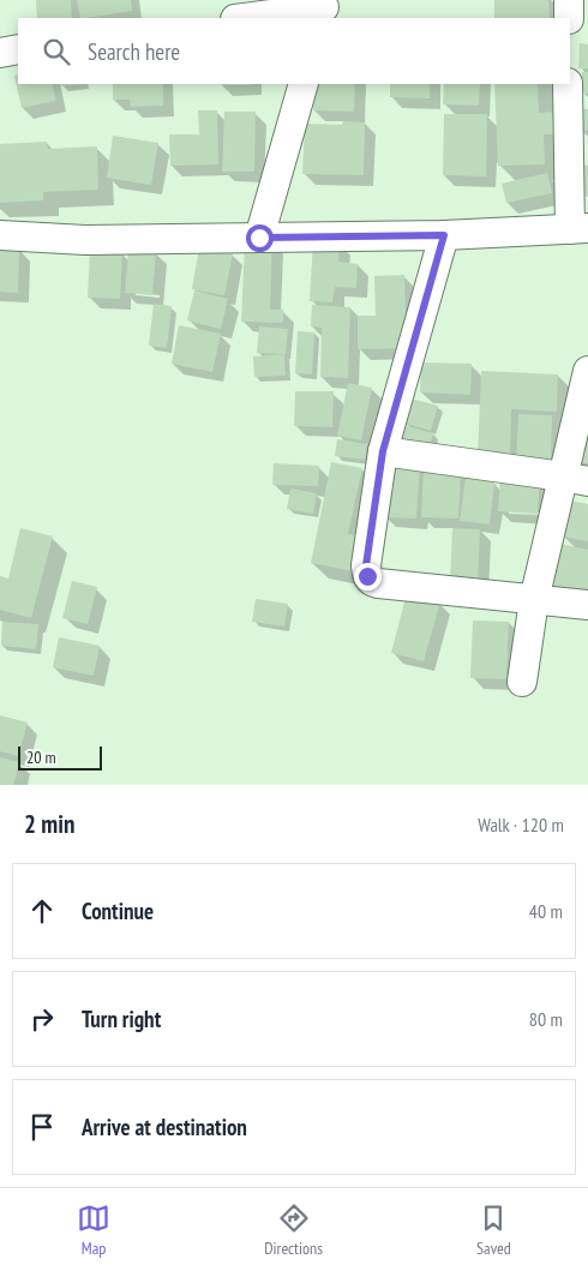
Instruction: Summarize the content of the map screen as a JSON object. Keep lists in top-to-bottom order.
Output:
{
  "scale_bar": "20 m",
  "page": {
    "search": "Search here",
    "scale": "20 m",
    "heading": ["2 min", "Walk · 120 m"],
    "list": [
      ["Continue", "40 m"],
      ["Turn right", "80 m"],
      "Arrive at destination"
    ],
    "nav": ["Map", "Directions", "Saved"]
  }
}
